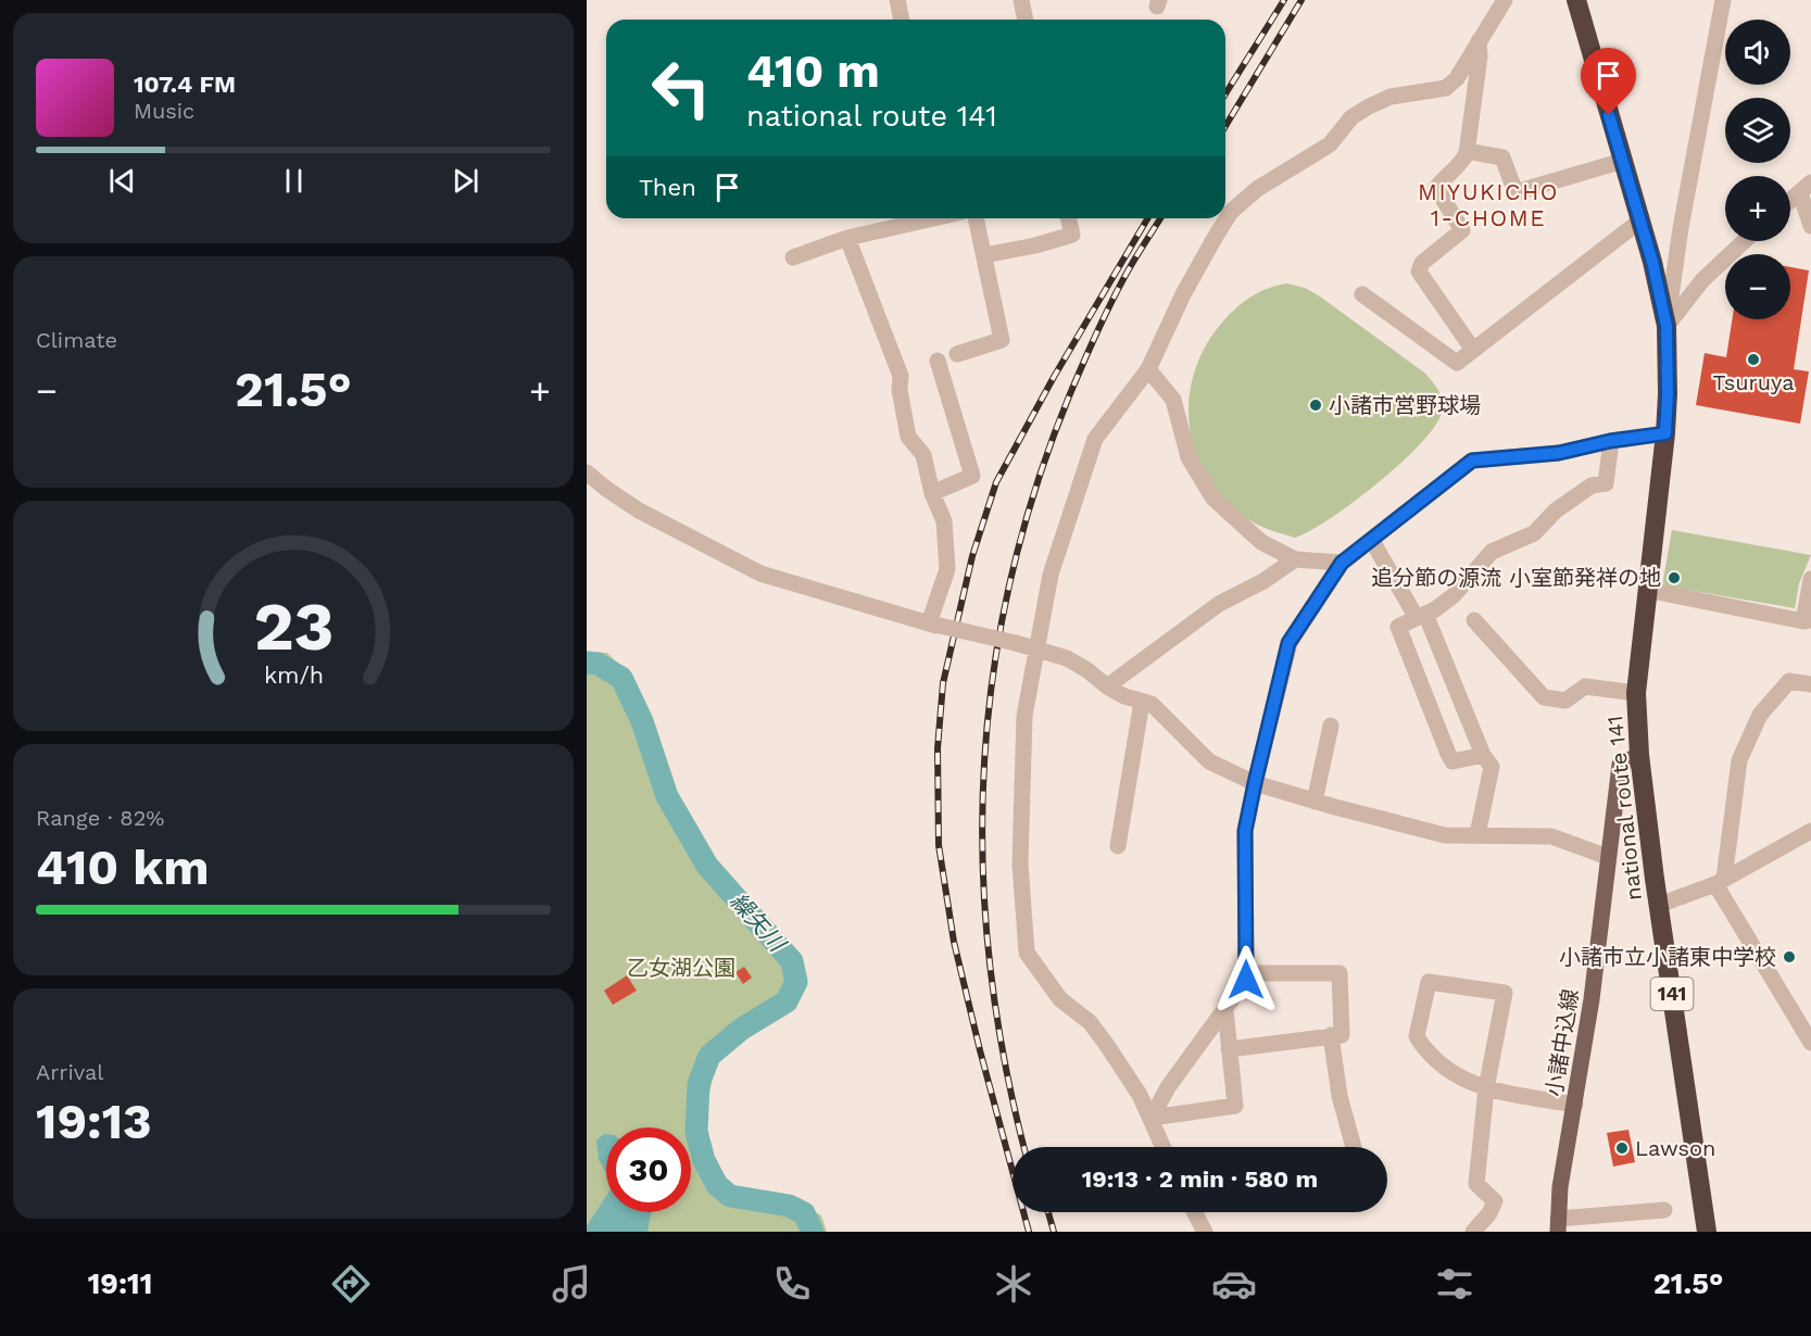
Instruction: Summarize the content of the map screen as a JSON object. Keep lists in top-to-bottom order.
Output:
{
  "streets": {
    "highway": ["national route 141", "141"],
    "main road": ["小諸中込線"]
  },
  "crossings": [
    ["national route 141", "小諸中込線"]
  ],
  "districts": ["MIYUKICHO 1-CHOME"],
  "water": ["繰矢川"],
  "parks": ["乙女湖公園"],
  "places": [
    "Tsuruya",
    "小諸市営野球場",
    "追分節の源流 小室節発祥の地",
    "小諸市立小諸東中学校",
    "Lawson"
  ],
  "page": {
    "map_buttons": ["+", "−"],
    "turn": ["410 m", "national route 141"],
    "song": ["107.4 FM", "Music"],
    "then": "Then",
    "tile": [
      "Climate",
      ["Range · 82%", "410 km"],
      ["Arrival", "19:13"]
    ],
    "heat": ["−", "21.5°", "+"],
    "limit": "30",
    "trip": "19:13 · 2 min · 580 m",
    "tabs": ["19:11", "21.5°"],
    "gauge": ["23", "km/h"]
  }
}
